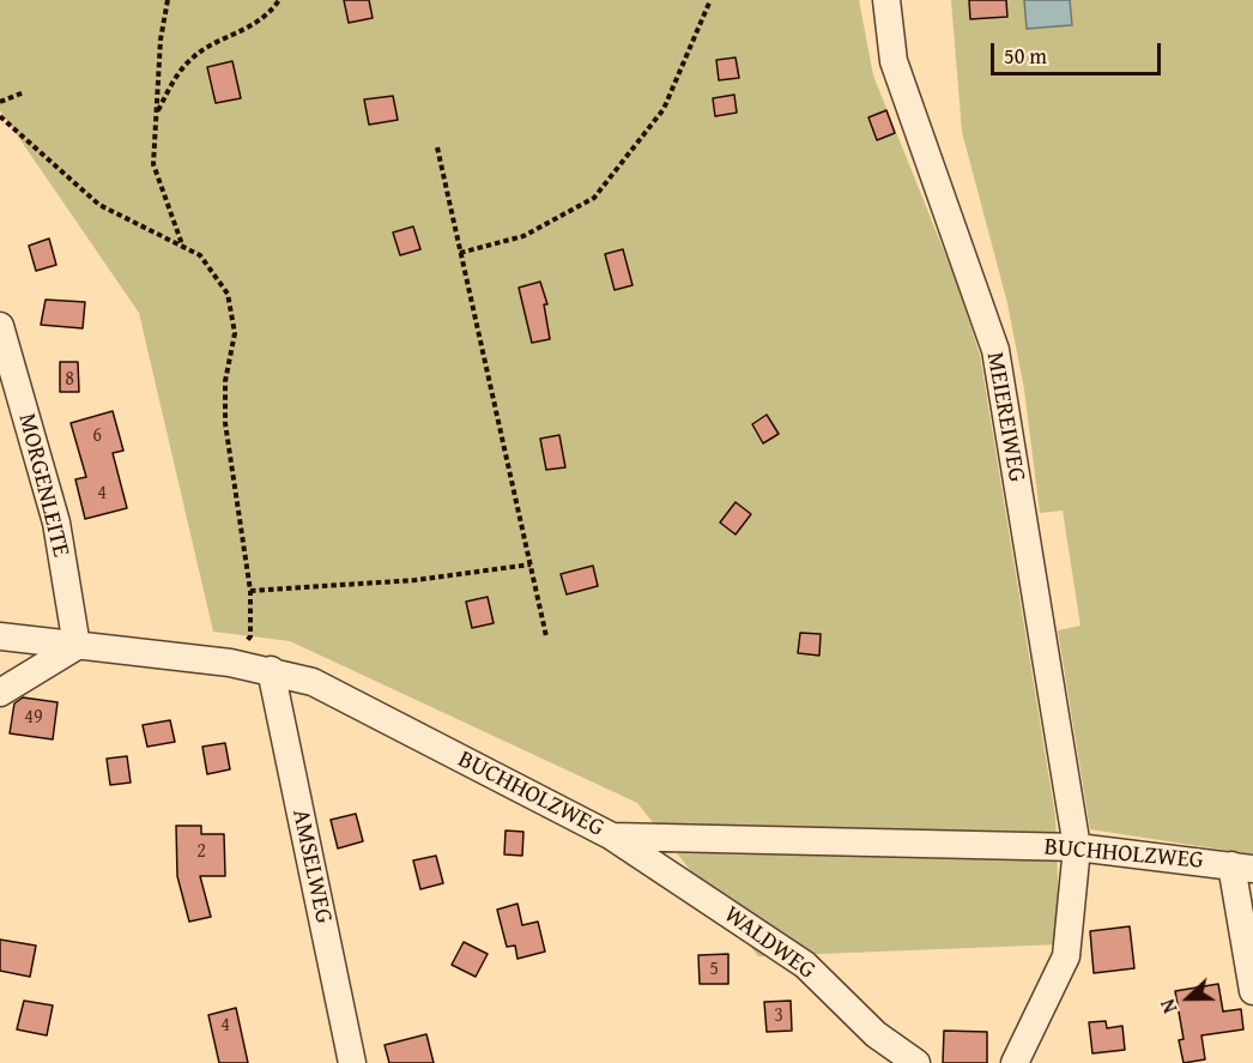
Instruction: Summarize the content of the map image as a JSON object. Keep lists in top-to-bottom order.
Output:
{
  "streets": {
    "street": [
      "MEIEREIWEG",
      "MORGENLEITE",
      "BUCHHOLZWEG",
      "AMSELWEG",
      "WALDWEG"
    ]
  },
  "crossings": [
    ["MEIEREIWEG", "BUCHHOLZWEG"],
    ["MORGENLEITE", "BUCHHOLZWEG"],
    ["BUCHHOLZWEG", "AMSELWEG"],
    ["BUCHHOLZWEG", "WALDWEG"]
  ],
  "house_numbers": [
    "8",
    "6",
    "4",
    "49",
    "2",
    "5",
    "3",
    "4"
  ],
  "scale_bar": "50 m",
  "north": "left"
}
